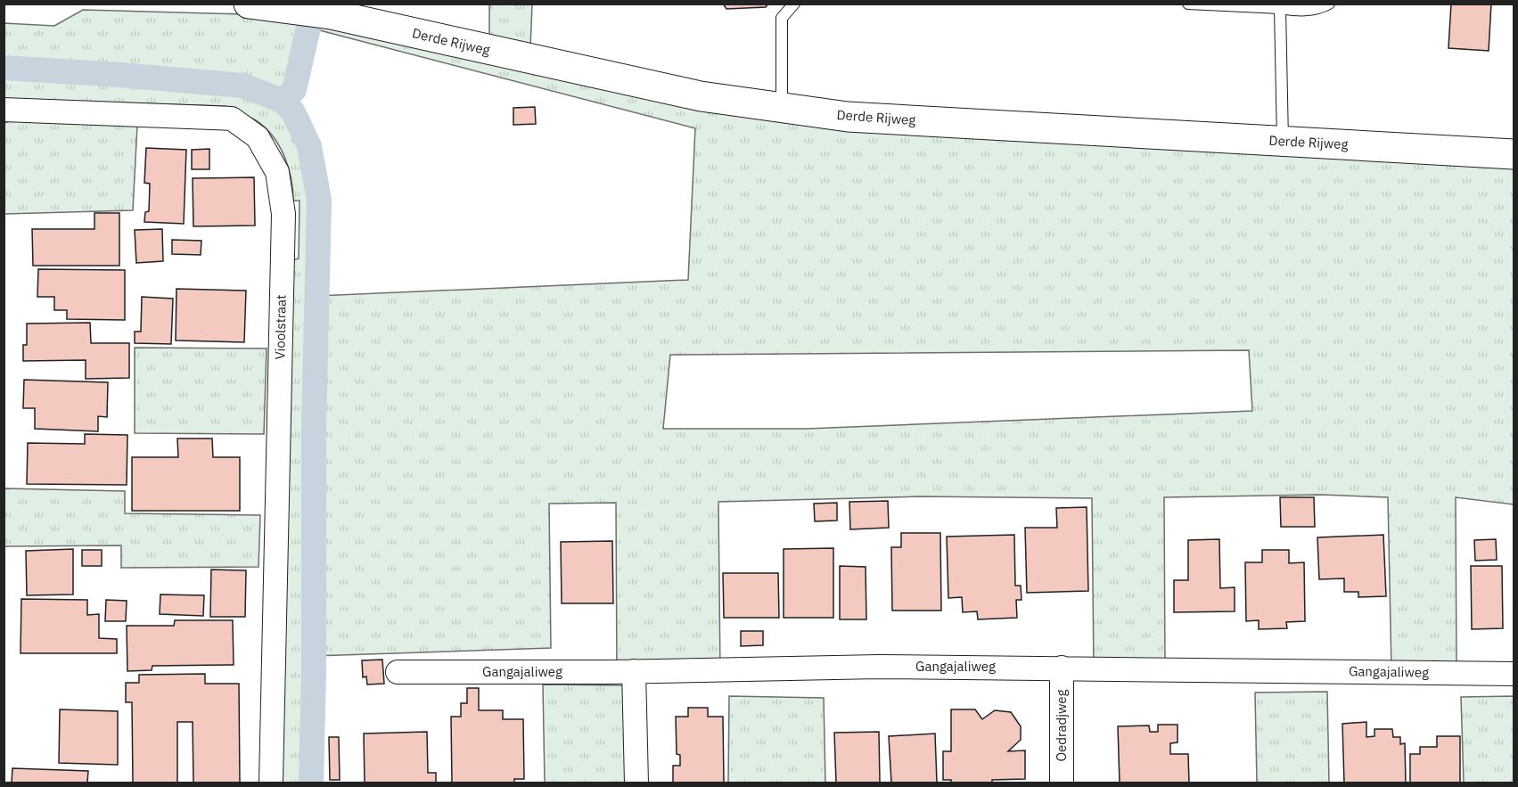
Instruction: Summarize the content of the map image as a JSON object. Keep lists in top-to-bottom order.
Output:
{
  "streets": {
    "street": [
      "Derde Rijweg",
      "Vioolstraat",
      "Gangajaliweg",
      "Oedradjweg"
    ]
  },
  "crossings": [
    ["Gangajaliweg", "Oedradjweg"]
  ]
}
